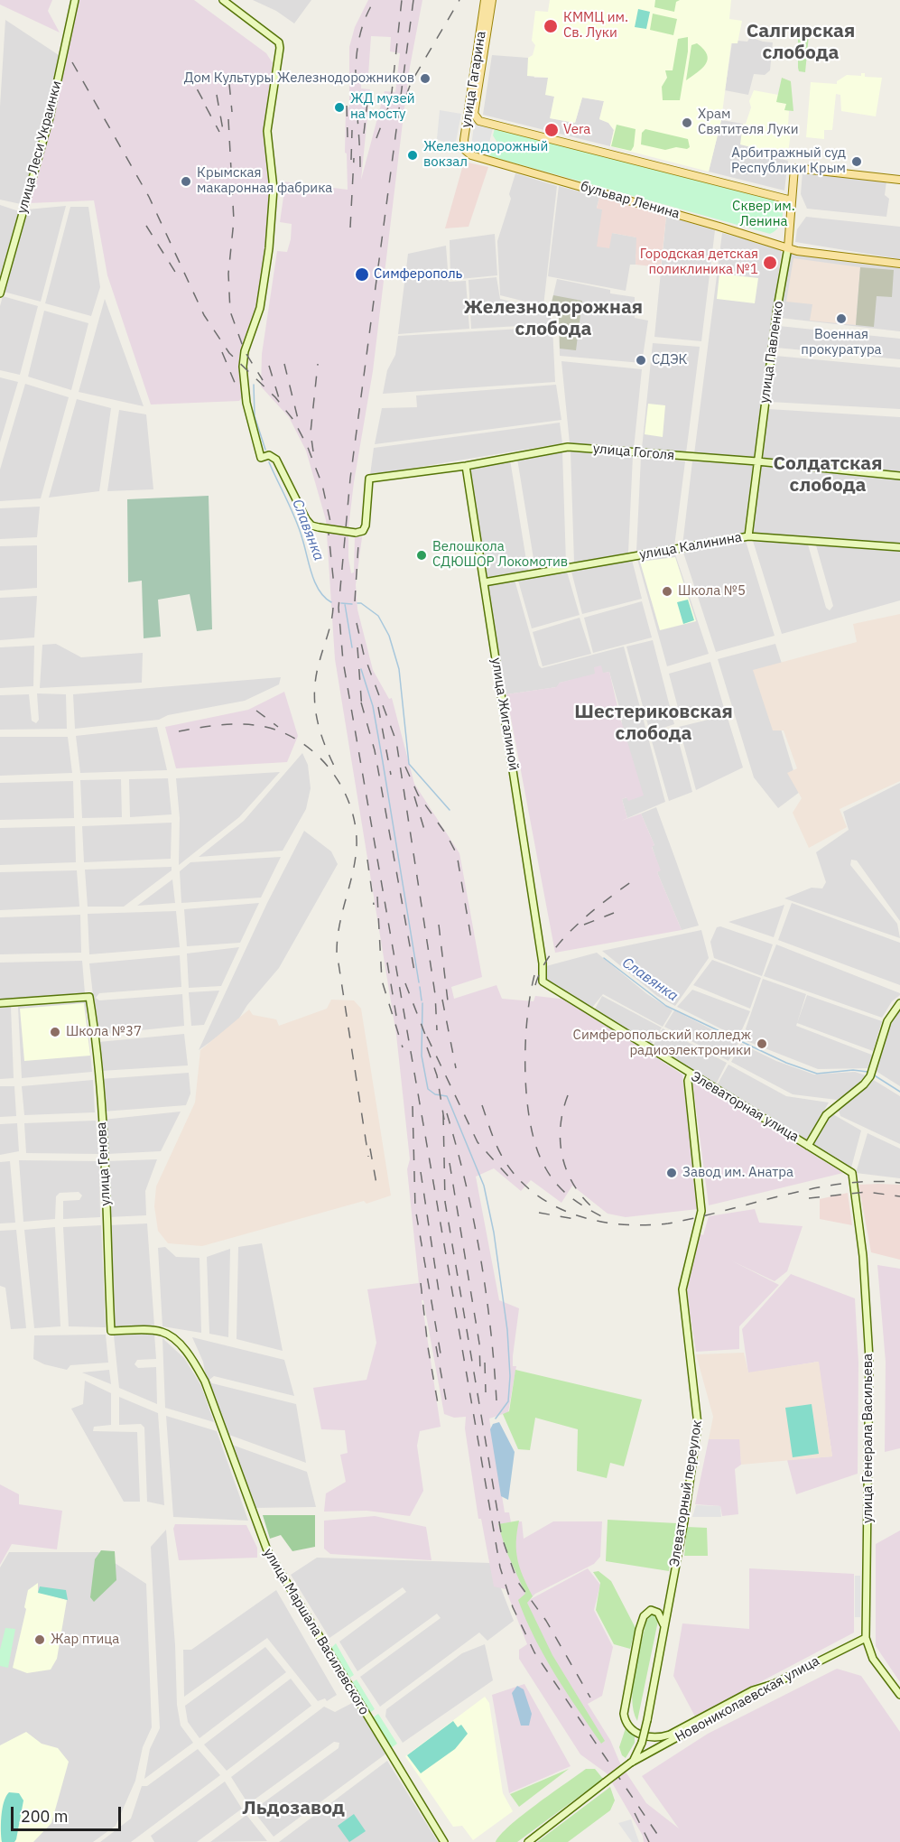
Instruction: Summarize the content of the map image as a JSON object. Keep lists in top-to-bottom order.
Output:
{
  "streets": {
    "main road": [
      "улица Гагарина",
      "улица Леси Украинки",
      "бульвар Ленина",
      "улица Павленко",
      "улица Гоголя",
      "улица Калинина",
      "улица Жигалиной",
      "Элеваторная улица",
      "улица Генова",
      "улица Генерала Васильева",
      "Элеваторный переулок",
      "улица Маршала Василевского",
      "Новониколаевская улица"
    ]
  },
  "crossings": [
    ["улица Гагарина", "бульвар Ленина"],
    ["улица Гагарина", "улица Павленко"],
    ["бульвар Ленина", "улица Павленко"],
    ["улица Павленко", "улица Гоголя"],
    ["улица Павленко", "улица Калинина"],
    ["улица Гоголя", "улица Жигалиной"],
    ["улица Калинина", "улица Жигалиной"],
    ["улица Жигалиной", "Элеваторная улица"],
    ["Элеваторная улица", "улица Генерала Васильева"],
    ["Элеваторная улица", "Элеваторный переулок"],
    ["улица Генова", "улица Маршала Василевского"],
    ["улица Генерала Васильева", "Новониколаевская улица"],
    ["Элеваторный переулок", "Новониколаевская улица"]
  ],
  "districts": [
    "Салгирская слобода",
    "Железнодорожная слобода",
    "Солдатская слобода",
    "Шестериковская слобода",
    "Льдозавод"
  ],
  "water": ["Славянка"],
  "parks": ["Сквер им. Ленина"],
  "places": [
    "КММЦ им. Св. Луки",
    "Дом Культуры Железнодорожников",
    "ЖД музей на мосту",
    "Храм Святителя Луки",
    "Vera",
    "Железнодорожный вокзал",
    "Арбитражный суд Республики Крым",
    "Крымская макаронная фабрика",
    "Городская детская поликлиника №1",
    "Симферополь",
    "Военная прокуратура",
    "СДЭК",
    "Велошкола СДЮШОР Локомотив",
    "Школа №5",
    "Школа №37",
    "Симферопольский колледж радиоэлектроники",
    "Завод им. Анатра",
    "Жар птица"
  ],
  "scale_bar": "200 m"
}
